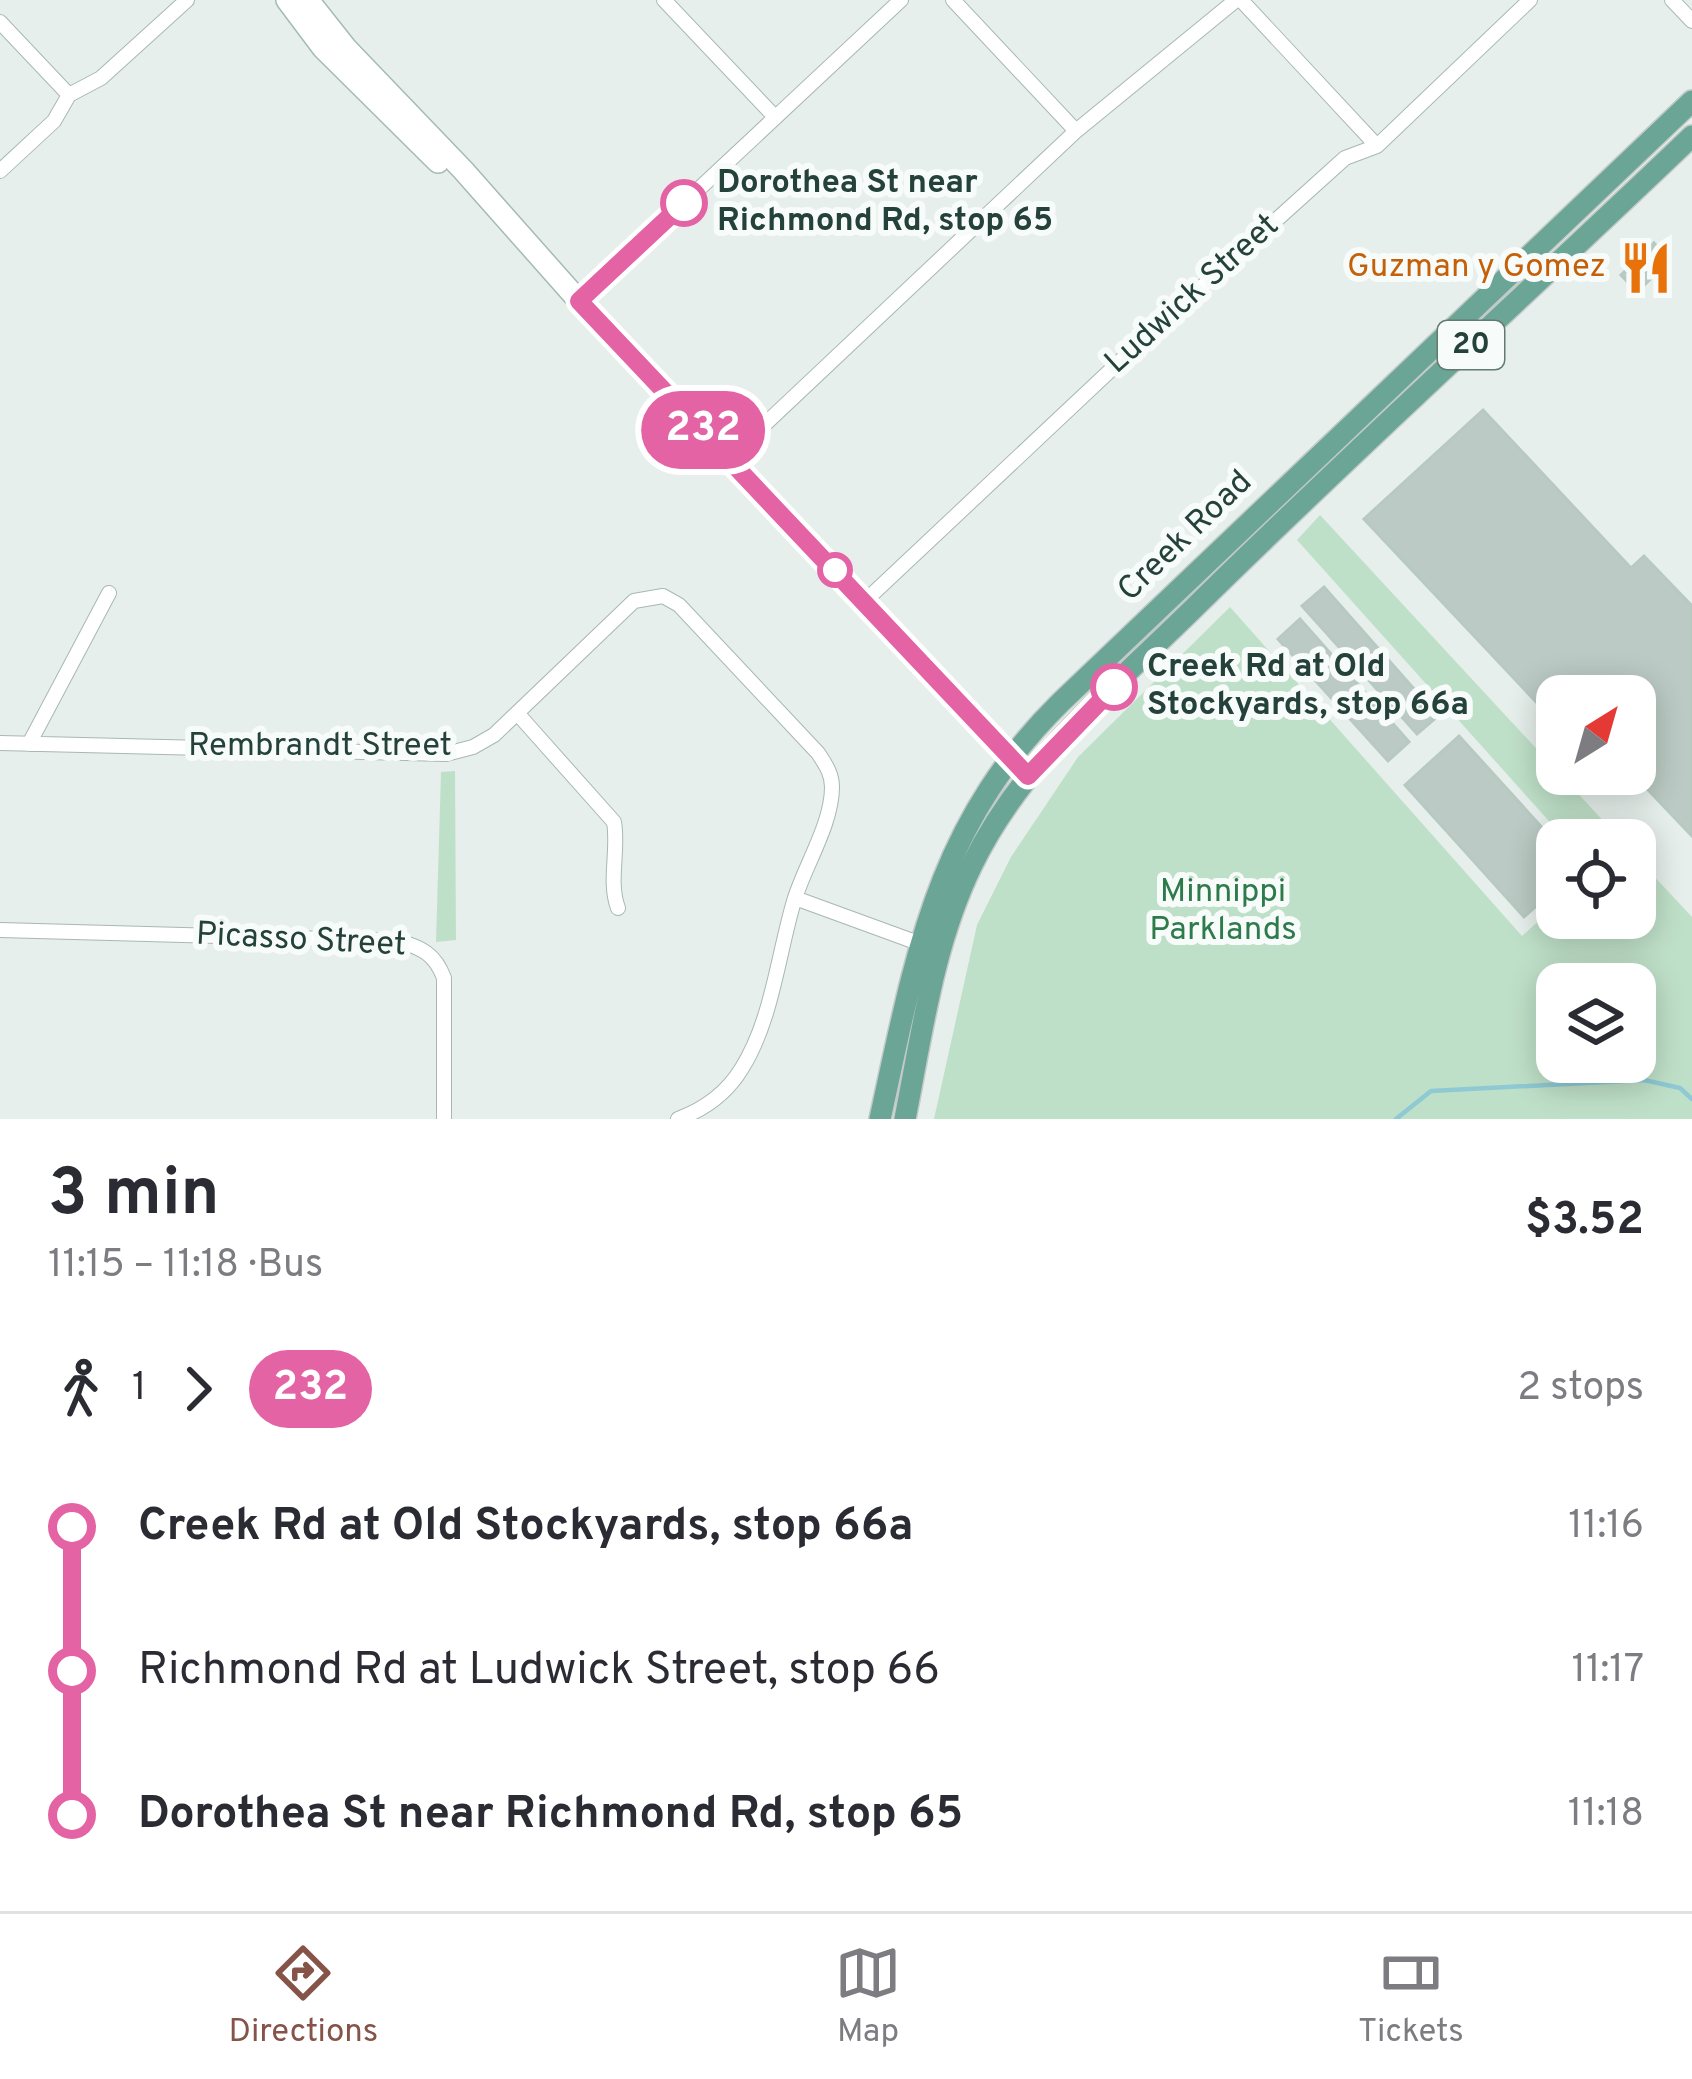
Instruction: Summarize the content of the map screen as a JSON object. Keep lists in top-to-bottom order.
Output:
{
  "streets": {
    "main road": ["20", "Creek Road"],
    "street": ["Ludwick Street", "Rembrandt Street", "Picasso Street"]
  },
  "parks": ["Minnippi Parklands"],
  "places": {
    "other": ["Dorothea St near Richmond Rd, stop 65", "Creek Rd at Old Stockyards, stop 66a"],
    "restaurant": ["Guzman y Gomez"]
  },
  "lines": ["bus line 232"],
  "north": "top right",
  "page": {
    "on_map": "232",
    "heading": ["3 min", "11:15 – 11:18 · Bus", "$3.52"],
    "legs": ["1", "232", "2 stops"],
    "list": [
      {
        "name": "Creek Rd at Old Stockyards, stop 66a",
        "value": "11:16"
      },
      {
        "name": "Richmond Rd at Ludwick Street, stop 66",
        "value": "11:17"
      },
      {
        "name": "Dorothea St near Richmond Rd, stop 65",
        "value": "11:18"
      }
    ],
    "tabs": ["Directions", "Map", "Tickets"]
  }
}
